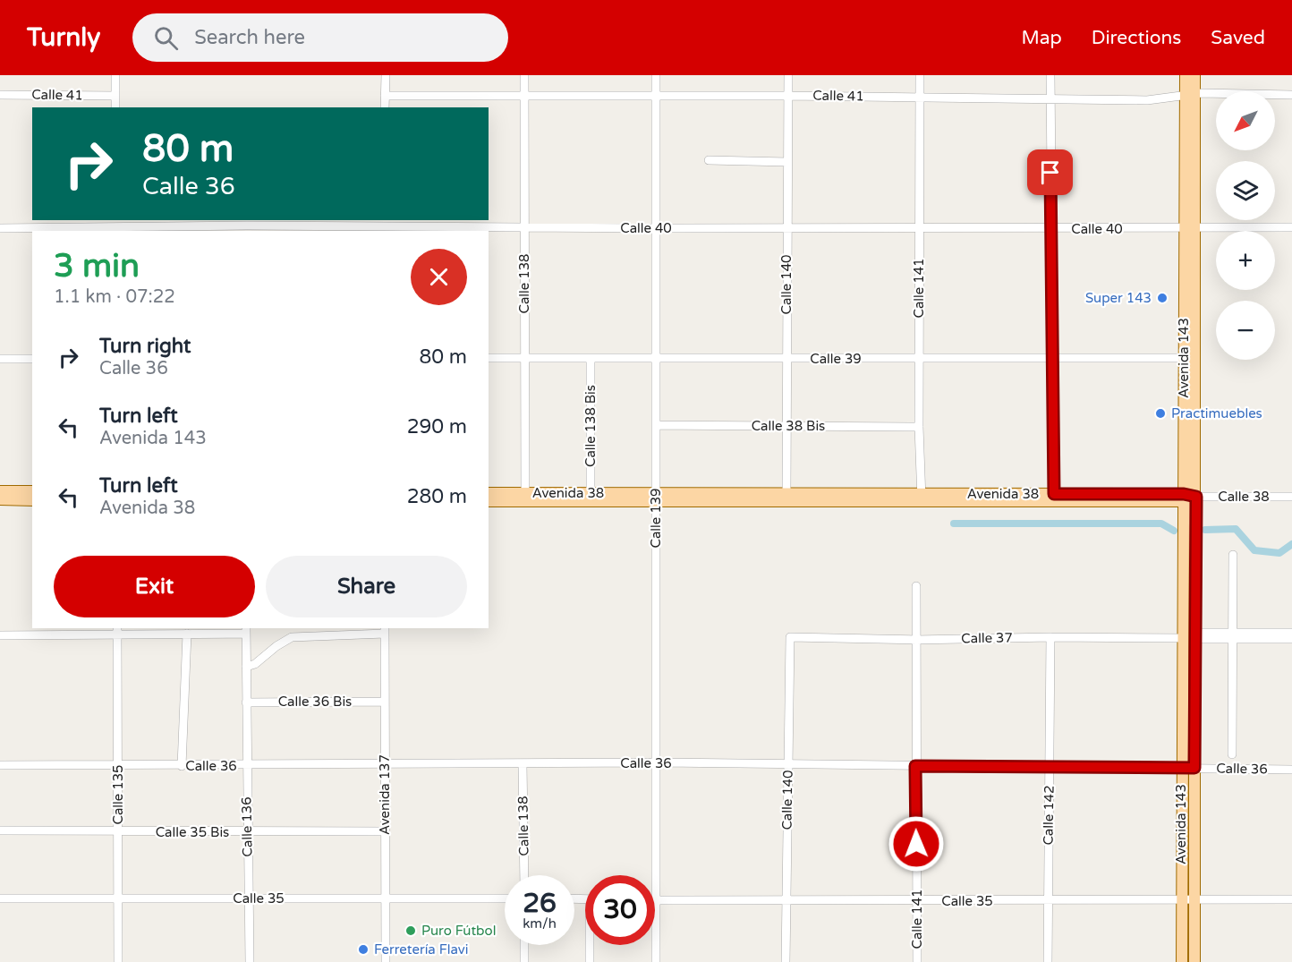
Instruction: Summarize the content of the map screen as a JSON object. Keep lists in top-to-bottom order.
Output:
{
  "streets": {
    "main road": ["Avenida 143", "Avenida 38"],
    "street": [
      "Calle 41",
      "Calle 40",
      "Calle 138",
      "Calle 140",
      "Calle 141",
      "Calle 39",
      "Calle 138 Bis",
      "Calle 38 Bis",
      "Calle 38",
      "Calle 139",
      "Calle 37",
      "Calle 36 Bis",
      "Calle 36",
      "Calle 135",
      "Avenida 137",
      "Calle 142",
      "Calle 136",
      "Calle 35 Bis",
      "Calle 35"
    ]
  },
  "crossings": [
    ["Calle 41", "Calle 138"],
    ["Calle 41", "Calle 140"],
    ["Calle 41", "Calle 141"],
    ["Calle 41", "Avenida 143"],
    ["Calle 41", "Calle 139"],
    ["Calle 40", "Calle 138"],
    ["Calle 40", "Calle 140"],
    ["Calle 40", "Calle 141"],
    ["Calle 40", "Avenida 143"],
    ["Calle 40", "Calle 139"],
    ["Calle 138", "Calle 39"],
    ["Calle 138", "Avenida 38"],
    ["Calle 138", "Calle 36"],
    ["Calle 140", "Calle 39"],
    ["Calle 140", "Calle 38 Bis"],
    ["Calle 140", "Avenida 38"],
    ["Calle 140", "Calle 37"],
    ["Calle 140", "Calle 36"],
    ["Calle 140", "Calle 35"],
    ["Calle 141", "Calle 39"],
    ["Calle 141", "Calle 38 Bis"],
    ["Calle 141", "Avenida 38"],
    ["Calle 141", "Calle 37"],
    ["Calle 141", "Calle 36"],
    ["Calle 141", "Calle 35"],
    ["Avenida 143", "Calle 39"],
    ["Avenida 143", "Avenida 38"],
    ["Avenida 143", "Calle 38"],
    ["Avenida 143", "Calle 37"],
    ["Avenida 143", "Calle 36"],
    ["Avenida 143", "Calle 35"],
    ["Calle 39", "Calle 138 Bis"],
    ["Calle 39", "Calle 139"],
    ["Calle 138 Bis", "Avenida 38"],
    ["Calle 38 Bis", "Calle 139"],
    ["Avenida 38", "Calle 38"],
    ["Avenida 38", "Calle 139"],
    ["Calle 139", "Calle 36"],
    ["Calle 139", "Calle 35"],
    ["Calle 37", "Calle 142"],
    ["Calle 36 Bis", "Avenida 137"],
    ["Calle 36 Bis", "Calle 136"],
    ["Calle 36", "Calle 135"],
    ["Calle 36", "Avenida 137"],
    ["Calle 36", "Calle 142"],
    ["Calle 36", "Calle 136"],
    ["Calle 135", "Calle 35 Bis"],
    ["Calle 135", "Calle 35"],
    ["Avenida 137", "Calle 35 Bis"],
    ["Avenida 137", "Calle 35"],
    ["Calle 142", "Calle 35"],
    ["Calle 136", "Calle 35 Bis"],
    ["Calle 136", "Calle 35"]
  ],
  "places": [
    "Super 143",
    "Practimuebles",
    "Puro Fútbol",
    "Ferretería Flavi"
  ],
  "north": "bottom left",
  "page": {
    "header": "Turnly",
    "search": "Search here",
    "nav": ["Map", "Directions", "Saved"],
    "map_buttons": ["+", "−"],
    "turn": ["80 m", "Calle 36"],
    "heading": ["3 min", "1.1 km · 07:22"],
    "list": [
      {
        "name": "Turn right",
        "note": "Calle 36",
        "value": "80 m"
      },
      {
        "name": "Turn left",
        "note": "Avenida 143",
        "value": "290 m"
      },
      {
        "name": "Turn left",
        "note": "Avenida 38",
        "value": "280 m"
      }
    ],
    "buttons": ["Exit", "Share"],
    "speed": "26 km/h",
    "limit": "30"
  }
}
